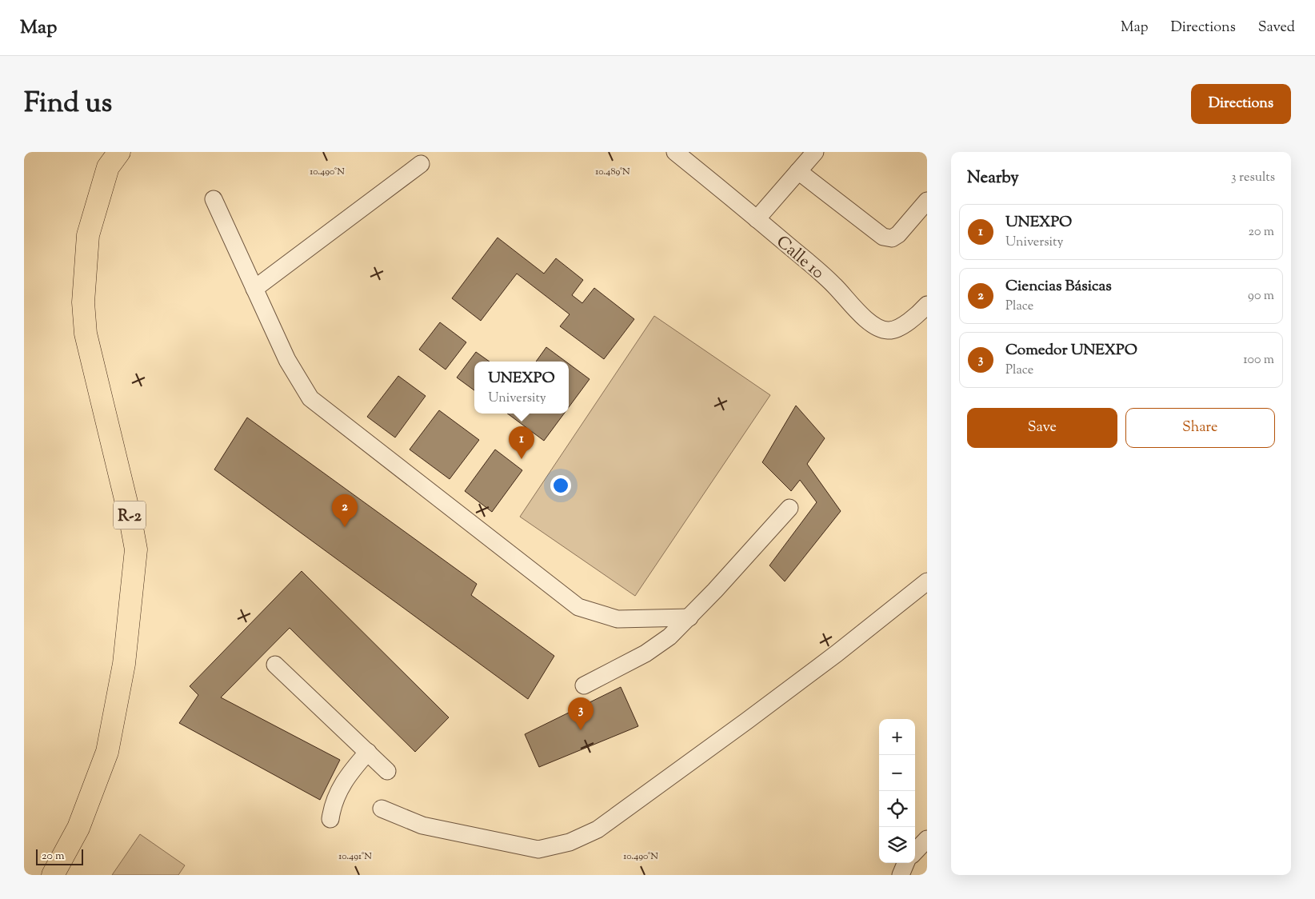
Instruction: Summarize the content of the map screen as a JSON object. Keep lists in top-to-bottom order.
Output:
{
  "streets": {
    "main road": ["R-2"],
    "street": ["Calle 10"]
  },
  "scale_bar": "20 m",
  "page": {
    "header": "Map",
    "nav": ["Map", "Directions", "Saved"],
    "title": "Find us",
    "buttons": [
      "Directions",
      ["Save", "Share"]
    ],
    "heading": ["Nearby", "3 results"],
    "list": [
      {
        "mark": "1",
        "name": "UNEXPO",
        "note": "University",
        "value": "20 m"
      },
      {
        "mark": "2",
        "name": "Ciencias Básicas",
        "note": "Place",
        "value": "90 m"
      },
      {
        "mark": "3",
        "name": "Comedor UNEXPO",
        "note": "Place",
        "value": "100 m"
      }
    ],
    "popup": ["UNEXPO", "University"],
    "pins": ["1", "2", "3"],
    "map_buttons": ["+", "−"],
    "scale": "20 m"
  },
  "coordinates": ["10.490°N", "10.489°N", "10.491°N"]
}
